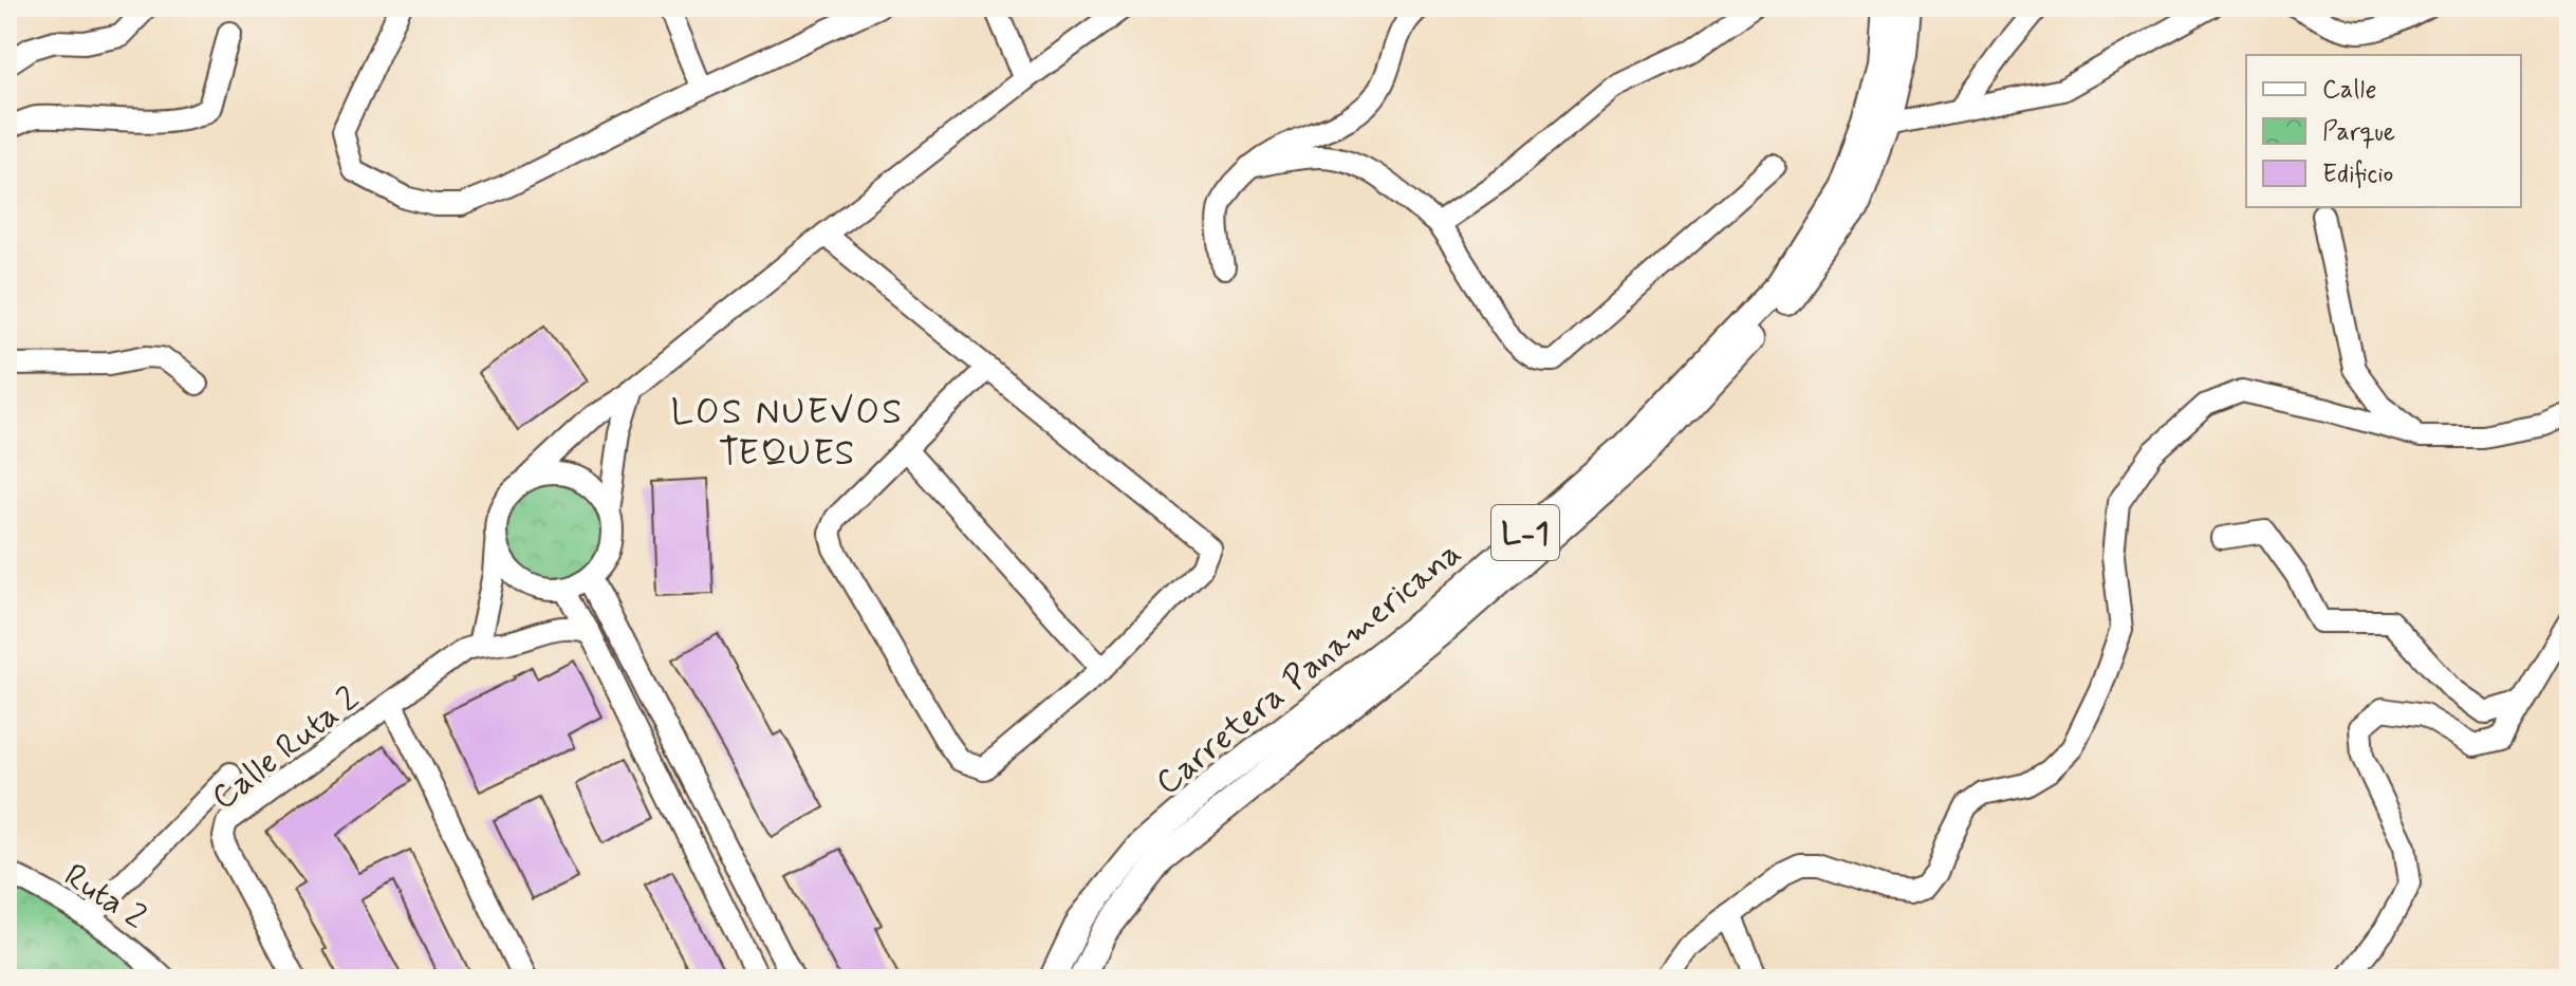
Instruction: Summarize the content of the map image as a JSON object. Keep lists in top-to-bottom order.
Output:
{
  "streets": {
    "main road": ["L-1", "Carretera Panamericana"],
    "street": ["Calle Ruta 2", "Ruta 2"]
  },
  "districts": ["LOS NUEVOS TEQUES"],
  "legend": ["Calle", "Parque", "Edificio"]
}
